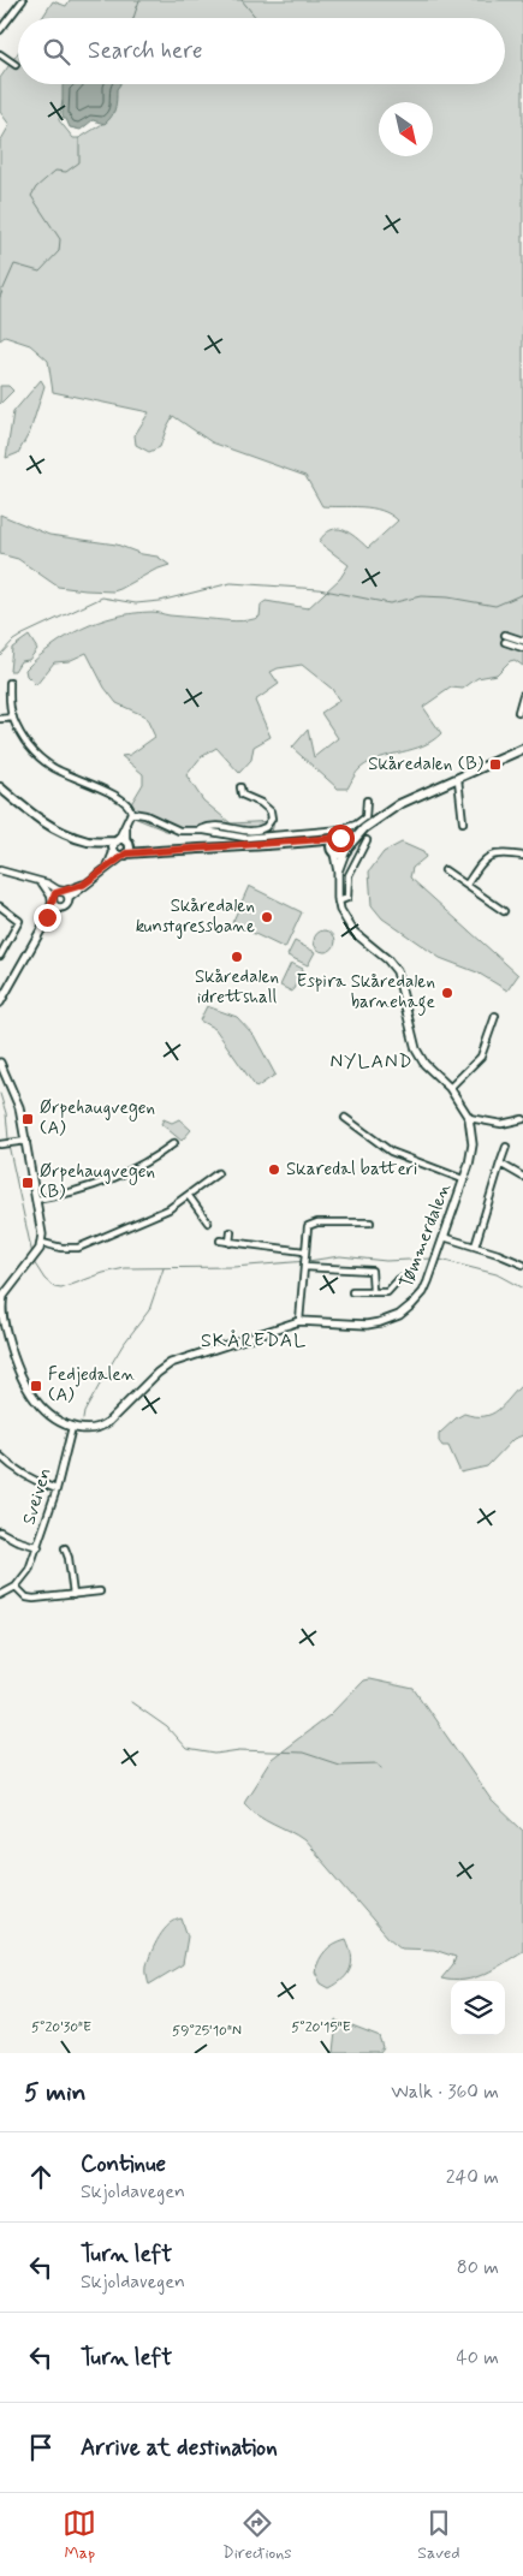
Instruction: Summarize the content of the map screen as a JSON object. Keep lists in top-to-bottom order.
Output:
{
  "streets": {
    "street": ["Tømmerdalen", "Sveiven"]
  },
  "crossings": [
    ["Tømmerdalen", "Sveiven"]
  ],
  "districts": ["NYLAND", "SKÅREDAL"],
  "places": {
    "transit": [
      "Skåredalen (B)",
      "Ørpehaugvegen (A)",
      "Ørpehaugvegen (B)",
      "Fedjedalen (A)"
    ],
    "other": [
      "Skåredalen kunstgressbane",
      "Skåredalen idrettshall",
      "Espira Skåredalen barnehage",
      "Skaredal batteri"
    ]
  },
  "north": "bottom right",
  "page": {
    "search": "Search here",
    "heading": ["5 min", "Walk · 360 m"],
    "list": [
      ["Continue", "Skjoldavegen", "240 m"],
      ["Turn left", "Skjoldavegen", "80 m"],
      ["Turn left", "40 m"],
      "Arrive at destination"
    ],
    "nav": ["Map", "Directions", "Saved"]
  },
  "coordinates": ["5°20'30\"E", "5°20'15\"E", "59°25'10\"N"]
}
